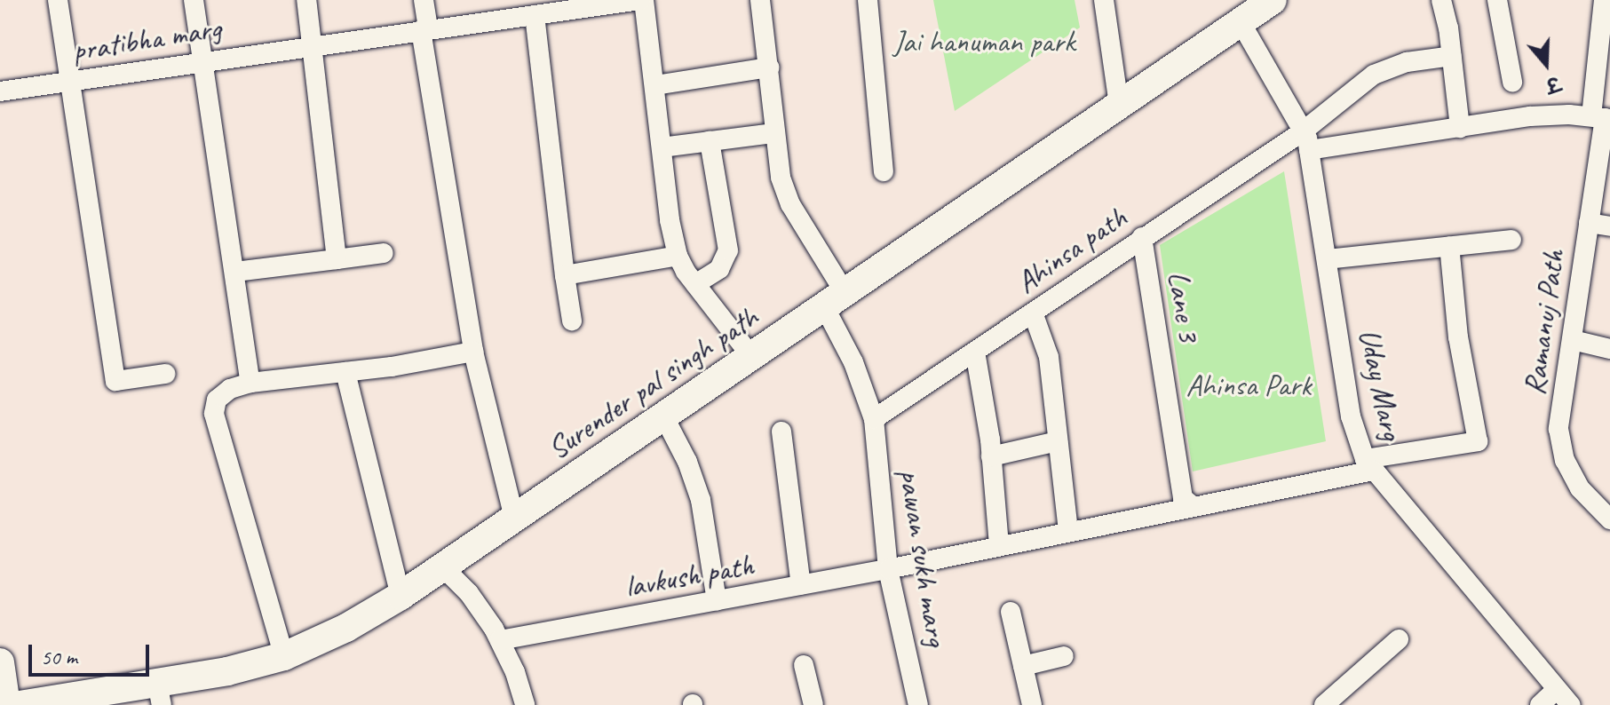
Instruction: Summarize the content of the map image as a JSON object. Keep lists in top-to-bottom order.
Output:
{
  "streets": {
    "street": [
      "pratibha marg",
      "Ahinsa path",
      "Lane 3",
      "Ramanuj Path",
      "Surender pal singh path",
      "Uday Marg",
      "pawan sukh marg",
      "lavkush path"
    ]
  },
  "crossings": [
    ["Ahinsa path", "Lane 3"],
    ["Ahinsa path", "Uday Marg"],
    ["Ahinsa path", "pawan sukh marg"],
    ["Lane 3", "lavkush path"],
    ["Surender pal singh path", "Uday Marg"],
    ["Surender pal singh path", "pawan sukh marg"],
    ["Uday Marg", "lavkush path"],
    ["pawan sukh marg", "lavkush path"]
  ],
  "parks": ["Jai hanuman park", "Ahinsa Park"],
  "scale_bar": "50 m",
  "north": "bottom"
}
